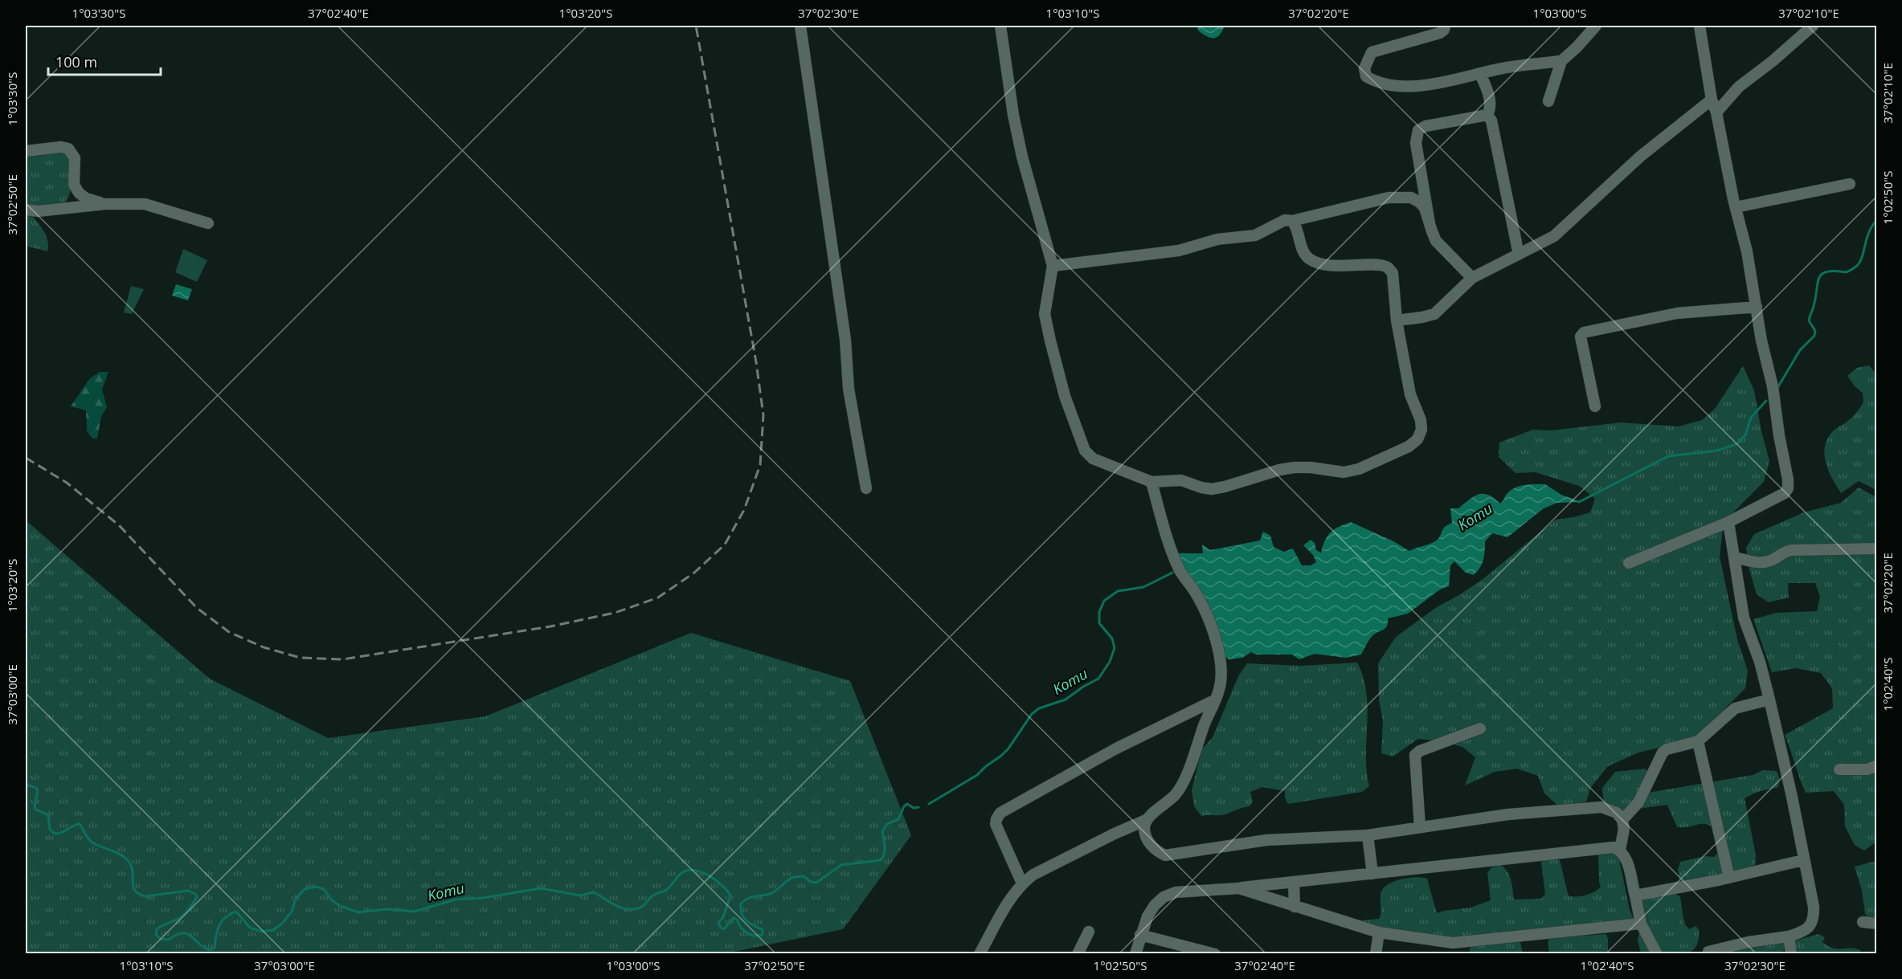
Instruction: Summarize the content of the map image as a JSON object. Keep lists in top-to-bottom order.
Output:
{
  "water": ["Komu"],
  "scale_bar": "100 m",
  "coordinates": [
    "1°03'30\"S",
    "37°02'40\"E",
    "1°03'20\"S",
    "37°02'30\"E",
    "1°03'10\"S",
    "37°02'20\"E",
    "1°03'00\"S",
    "37°02'10\"E",
    "1°02'50\"S",
    "37°02'50\"E",
    "1°02'40\"S",
    "37°03'00\"E"
  ]
}
